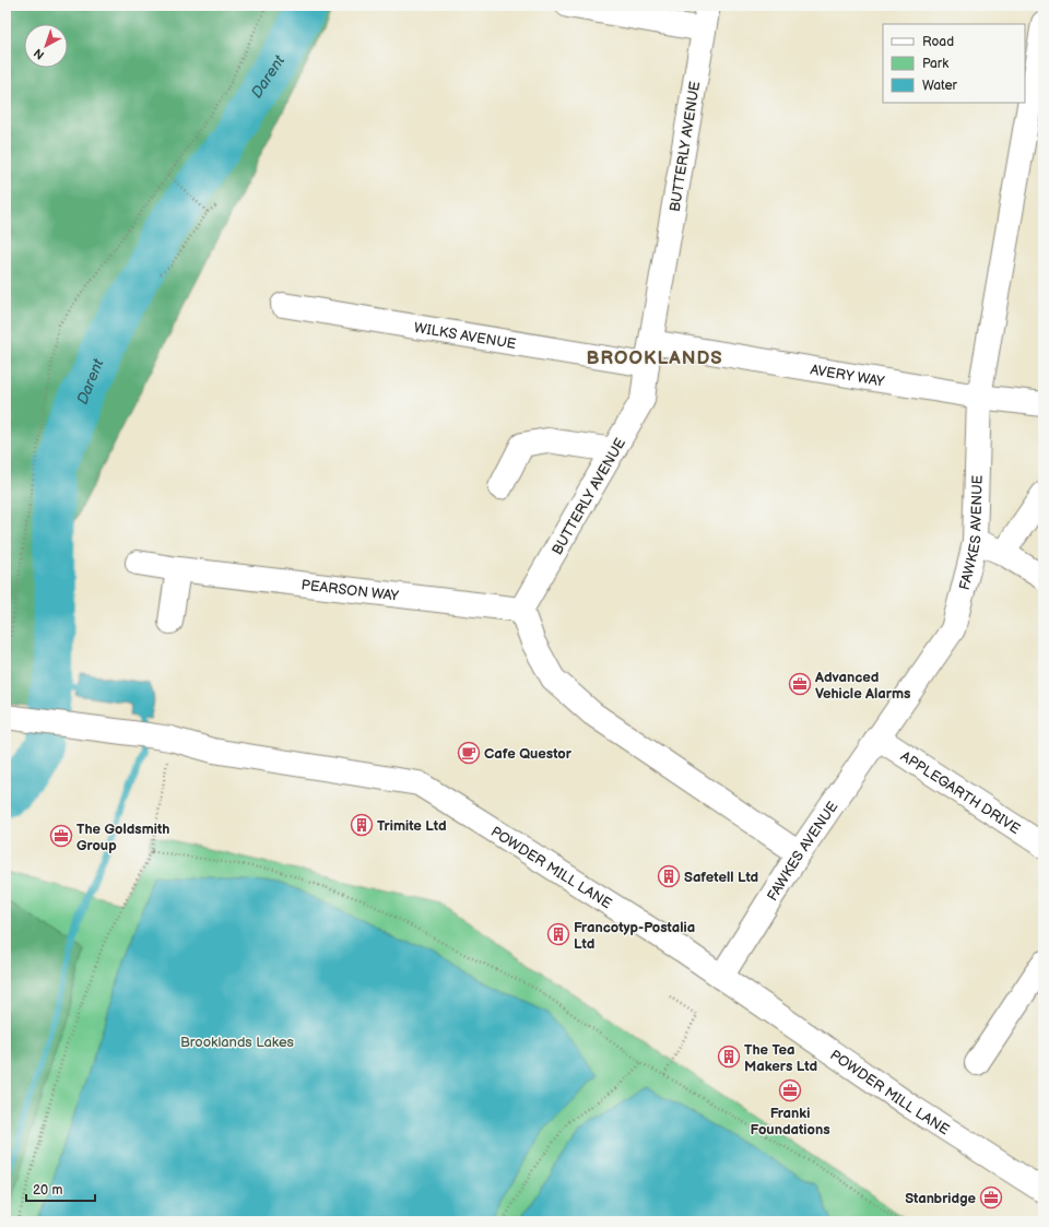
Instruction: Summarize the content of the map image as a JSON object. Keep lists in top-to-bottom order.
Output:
{
  "streets": {
    "street": [
      "BUTTERLY AVENUE",
      "WILKS AVENUE",
      "AVERY WAY",
      "FAWKES AVENUE",
      "PEARSON WAY",
      "APPLEGARTH DRIVE",
      "POWDER MILL LANE"
    ]
  },
  "crossings": [
    ["BUTTERLY AVENUE", "WILKS AVENUE"],
    ["BUTTERLY AVENUE", "AVERY WAY"],
    ["BUTTERLY AVENUE", "PEARSON WAY"],
    ["AVERY WAY", "FAWKES AVENUE"],
    ["FAWKES AVENUE", "APPLEGARTH DRIVE"],
    ["FAWKES AVENUE", "POWDER MILL LANE"]
  ],
  "districts": ["BROOKLANDS"],
  "water": ["Darent"],
  "parks": ["Brooklands Lakes"],
  "places": {
    "office": [
      "Advanced Vehicle Alarms",
      "The Goldsmith Group",
      "Franki Foundations",
      "Stanbridge"
    ],
    "cafe": ["Cafe Questor"],
    "building": [
      "Trimite Ltd",
      "Safetell Ltd",
      "Francotyp-Postalia Ltd",
      "The Tea Makers Ltd"
    ]
  },
  "legend": ["Road", "Park", "Water"],
  "scale_bar": "20 m",
  "north": "bottom left"
}
